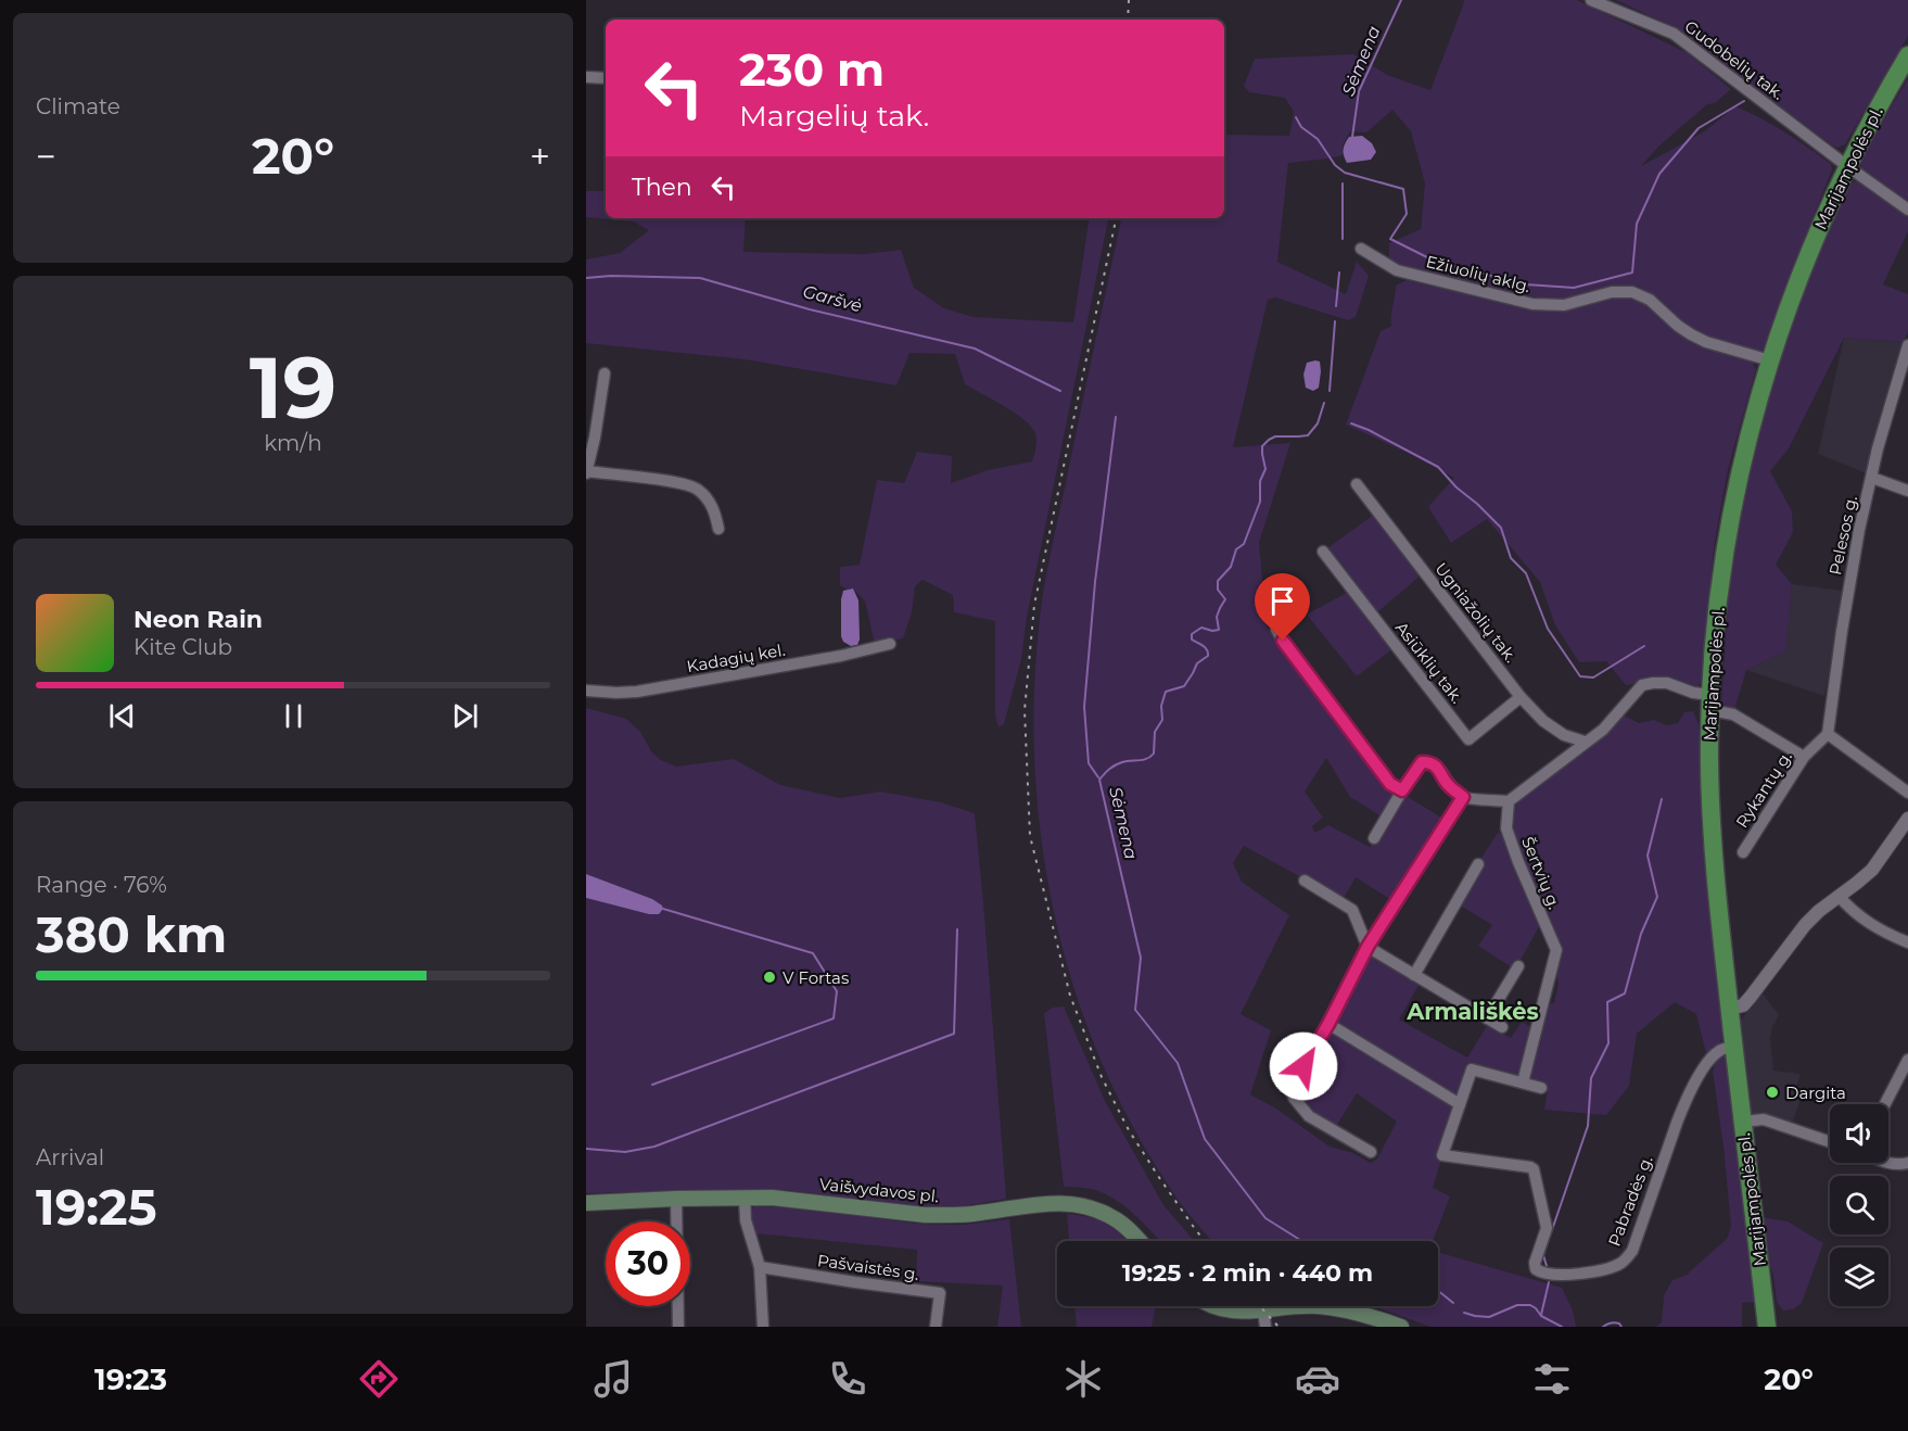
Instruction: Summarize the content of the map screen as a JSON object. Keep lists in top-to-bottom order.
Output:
{
  "streets": {
    "main road": ["Marijampolės pl.", "Vaišvydavos pl."],
    "street": [
      "Gudobelių tak.",
      "Ežiuolių aklg.",
      "Pelesos g.",
      "Ugniažolių tak.",
      "Kadagių kel.",
      "Asiūklių tak.",
      "Rykantų g.",
      "Šertvių g.",
      "Pabradės g.",
      "Pašvaistės g."
    ]
  },
  "crossings": [
    ["Gudobelių tak.", "Marijampolės pl."],
    ["Marijampolės pl.", "Ežiuolių aklg."],
    ["Marijampolės pl.", "Pabradės g."],
    ["Pelesos g.", "Rykantų g."],
    ["Ugniažolių tak.", "Asiūklių tak."]
  ],
  "districts": ["Armališkės"],
  "water": ["Sėmena", "Garšvė"],
  "places": ["V Fortas", "Dargita"],
  "page": {
    "tile": [
      "Climate",
      ["19", "km/h"],
      ["Range · 76%", "380 km"],
      ["Arrival", "19:25"]
    ],
    "turn": ["230 m", "Margelių tak."],
    "heat": ["−", "20°", "+"],
    "then": "Then",
    "song": ["Neon Rain", "Kite Club"],
    "limit": "30",
    "trip": "19:25 · 2 min · 440 m",
    "tabs": ["19:23", "20°"]
  }
}
